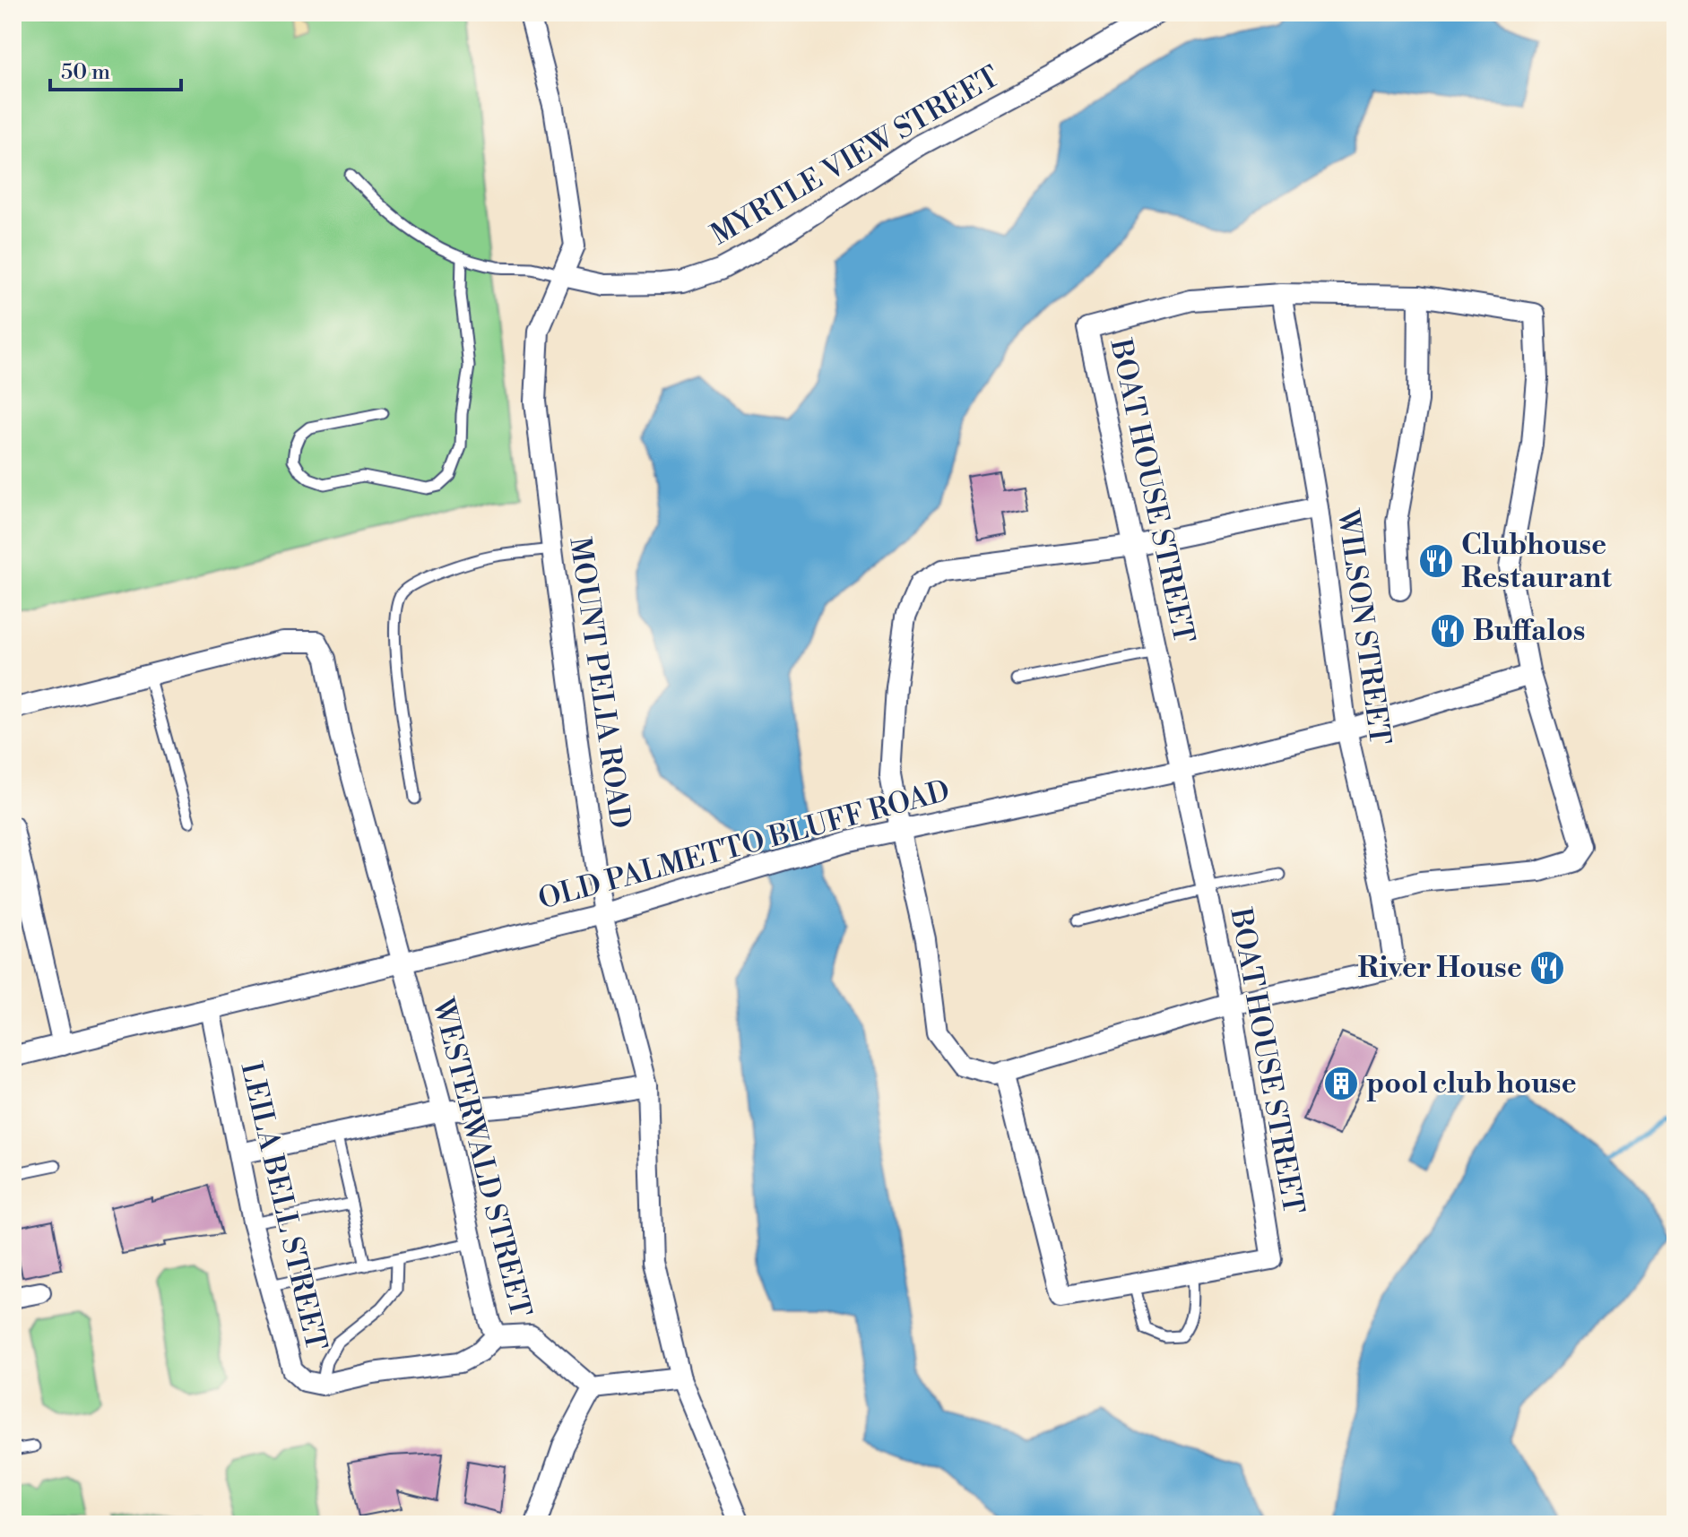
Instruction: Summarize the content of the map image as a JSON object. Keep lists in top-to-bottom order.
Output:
{
  "streets": {
    "street": [
      "MYRTLE VIEW STREET",
      "BOAT HOUSE STREET",
      "WILSON STREET",
      "MOUNT PELIA ROAD",
      "OLD PALMETTO BLUFF ROAD",
      "WESTERWALD STREET",
      "LEILA BELL STREET"
    ]
  },
  "crossings": [
    ["MYRTLE VIEW STREET", "MOUNT PELIA ROAD"],
    ["BOAT HOUSE STREET", "WILSON STREET"],
    ["BOAT HOUSE STREET", "OLD PALMETTO BLUFF ROAD"],
    ["WILSON STREET", "OLD PALMETTO BLUFF ROAD"],
    ["MOUNT PELIA ROAD", "OLD PALMETTO BLUFF ROAD"],
    ["OLD PALMETTO BLUFF ROAD", "WESTERWALD STREET"],
    ["OLD PALMETTO BLUFF ROAD", "LEILA BELL STREET"],
    ["WESTERWALD STREET", "LEILA BELL STREET"]
  ],
  "places": {
    "restaurant": ["Clubhouse Restaurant", "Buffalos", "River House"],
    "building": ["pool club house"]
  },
  "scale_bar": "50 m"
}
